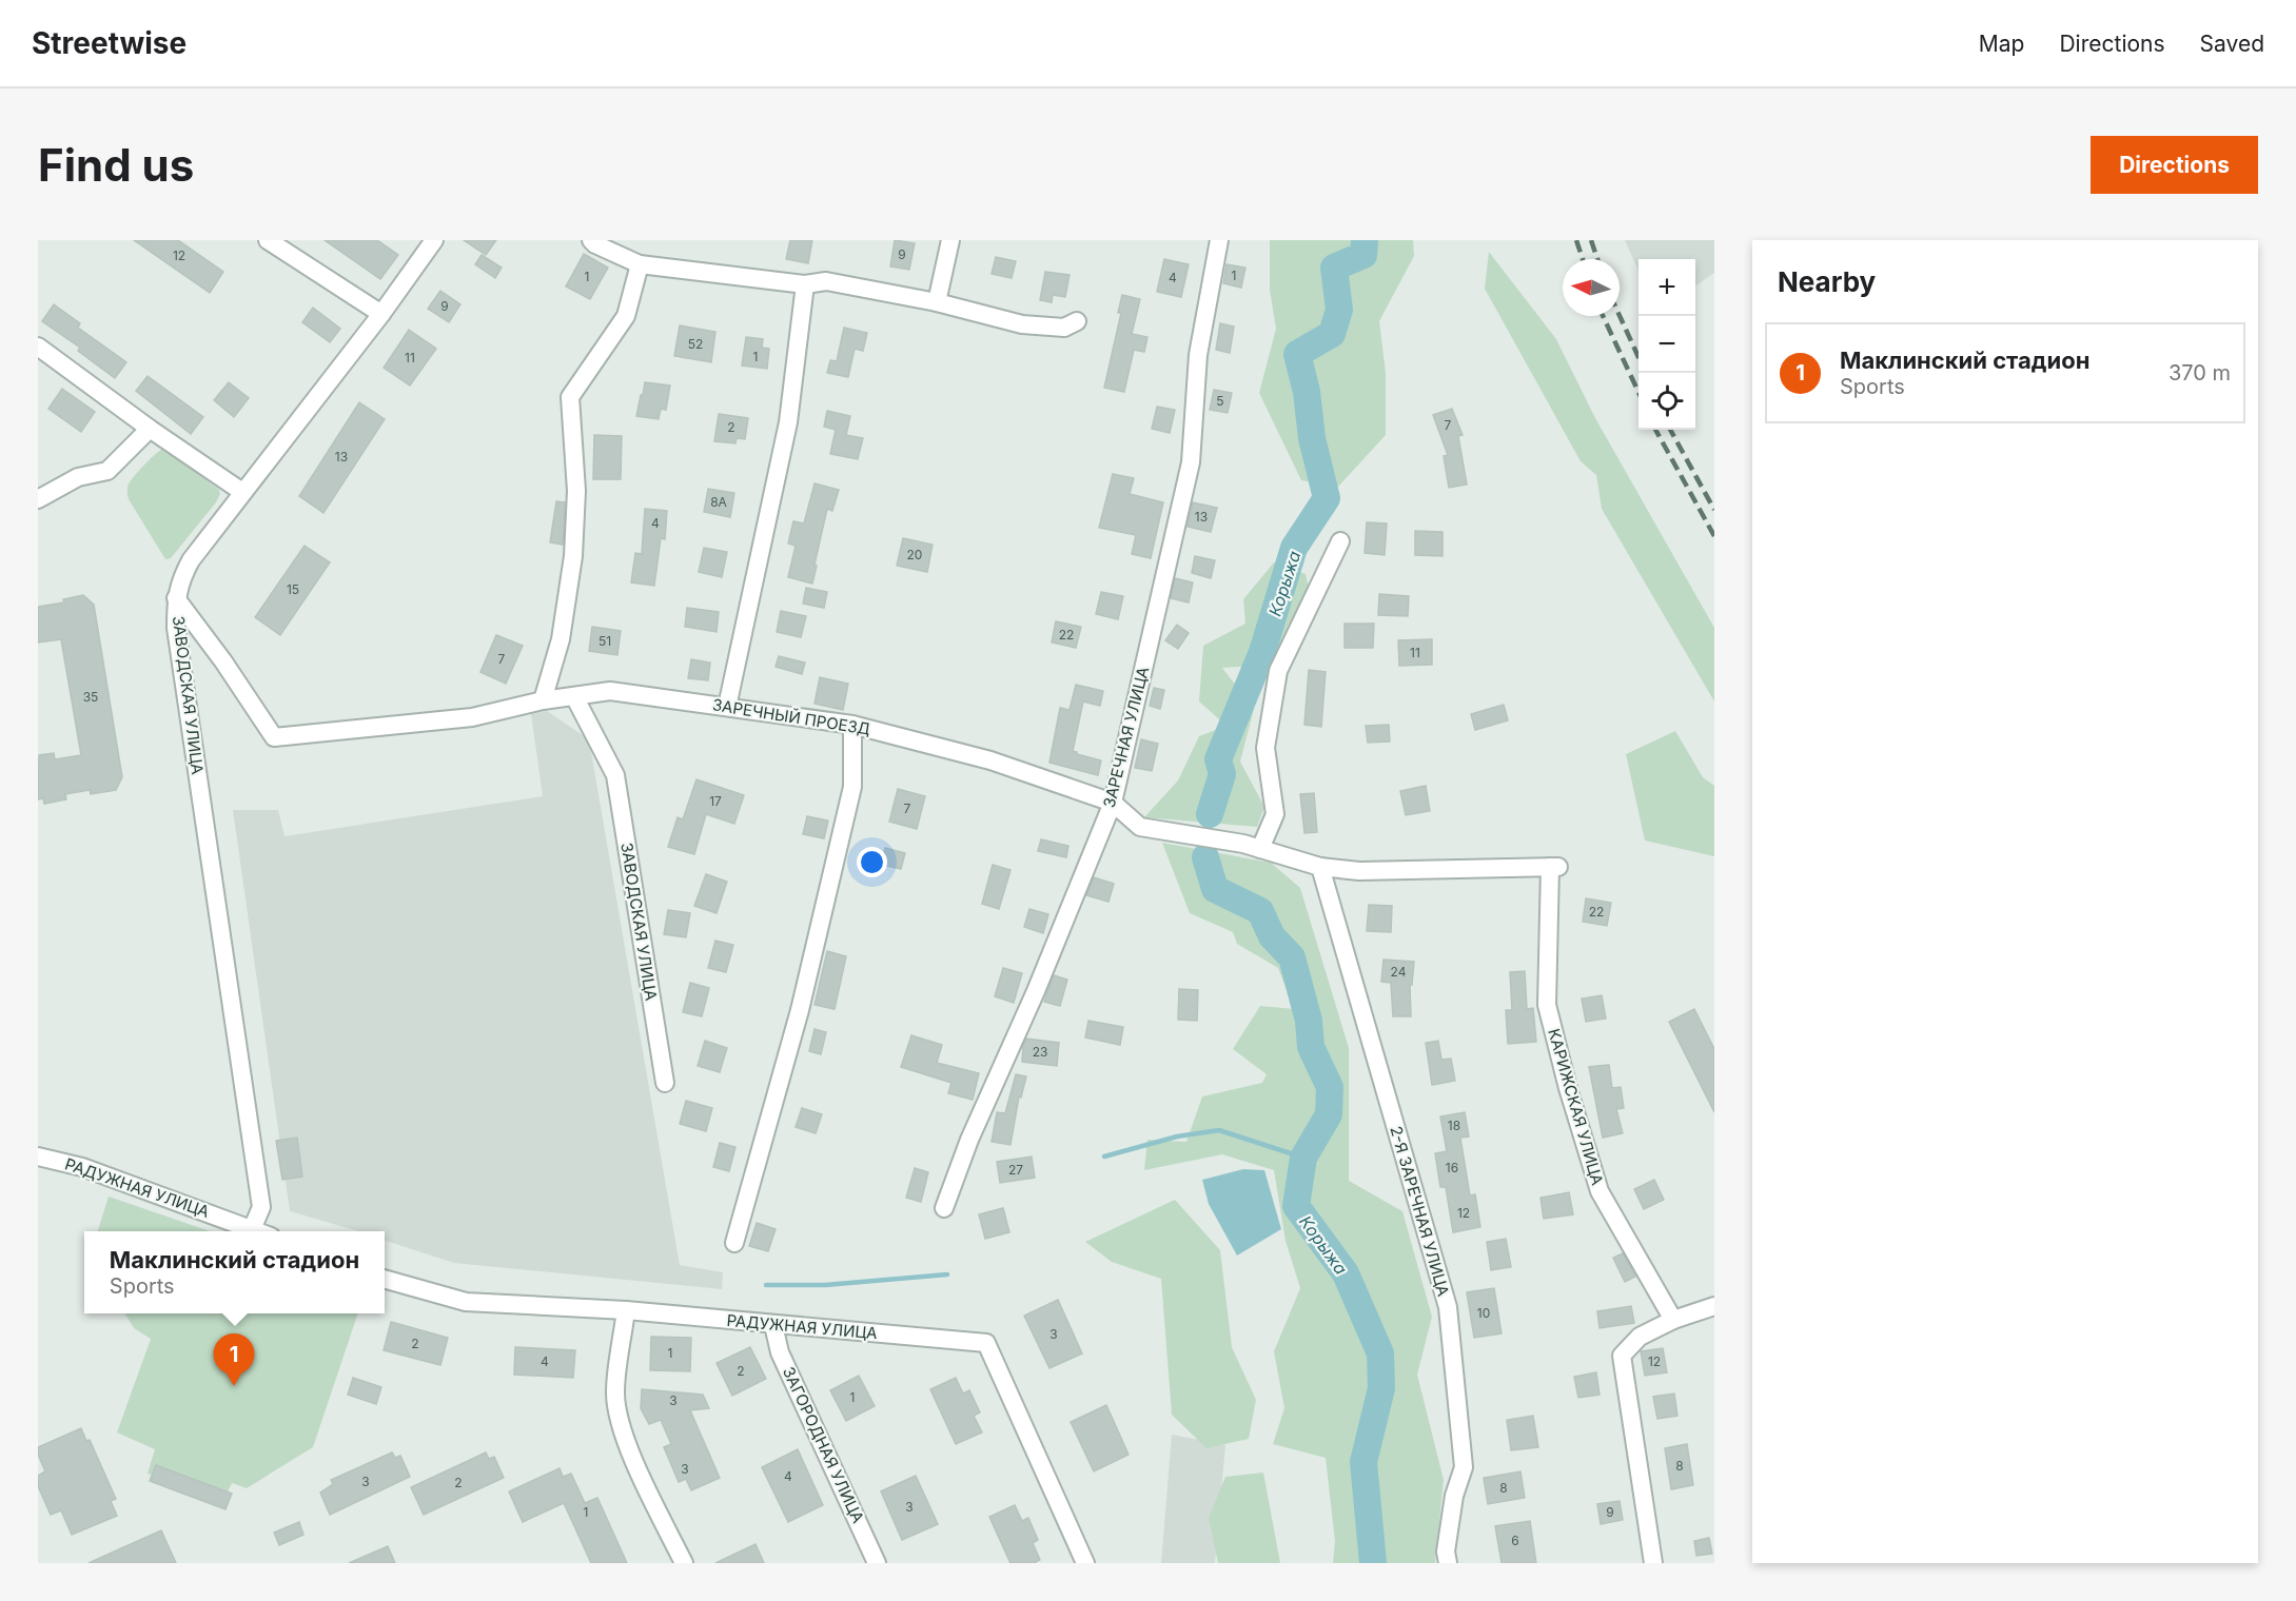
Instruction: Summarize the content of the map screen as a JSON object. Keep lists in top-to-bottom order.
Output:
{
  "streets": {
    "street": [
      "ЗАВОДСКАЯ УЛИЦА",
      "ЗАРЕЧНЫЙ ПРОЕЗД",
      "ЗАРЕЧНАЯ УЛИЦА",
      "КАРИЖСКАЯ УЛИЦА",
      "РАДУЖНАЯ УЛИЦА",
      "2-Я ЗАРЕЧНАЯ УЛИЦА",
      "ЗАГОРОДНАЯ УЛИЦА"
    ]
  },
  "crossings": [
    ["ЗАВОДСКАЯ УЛИЦА", "ЗАРЕЧНЫЙ ПРОЕЗД"],
    ["ЗАВОДСКАЯ УЛИЦА", "РАДУЖНАЯ УЛИЦА"],
    ["ЗАРЕЧНЫЙ ПРОЕЗД", "ЗАРЕЧНАЯ УЛИЦА"],
    ["КАРИЖСКАЯ УЛИЦА", "2-Я ЗАРЕЧНАЯ УЛИЦА"],
    ["РАДУЖНАЯ УЛИЦА", "ЗАГОРОДНАЯ УЛИЦА"]
  ],
  "water": ["Корыжа"],
  "house_numbers": [
    "9",
    "12",
    "1",
    "1",
    "4",
    "9",
    "52",
    "1",
    "11",
    "5",
    "7",
    "2",
    "13",
    "8А",
    "13",
    "4",
    "20",
    "15",
    "22",
    "51",
    "11",
    "7",
    "35",
    "17",
    "7",
    "22",
    "24",
    "23",
    "18",
    "16",
    "27",
    "12",
    "10",
    "3",
    "2",
    "1",
    "4",
    "12",
    "2",
    "1",
    "3",
    "8",
    "3",
    "4",
    "3",
    "2",
    "8",
    "3",
    "1",
    "9",
    "6"
  ],
  "north": "left",
  "page": {
    "header": "Streetwise",
    "nav": ["Map", "Directions", "Saved"],
    "buttons": "Directions",
    "title": "Find us",
    "heading": "Nearby",
    "map_buttons": ["+", "−"],
    "list": [
      {
        "mark": "1",
        "name": "Маклинский стадион",
        "note": "Sports",
        "value": "370 m"
      }
    ],
    "popup": ["Маклинский стадион", "Sports"],
    "pins": "1"
  }
}
